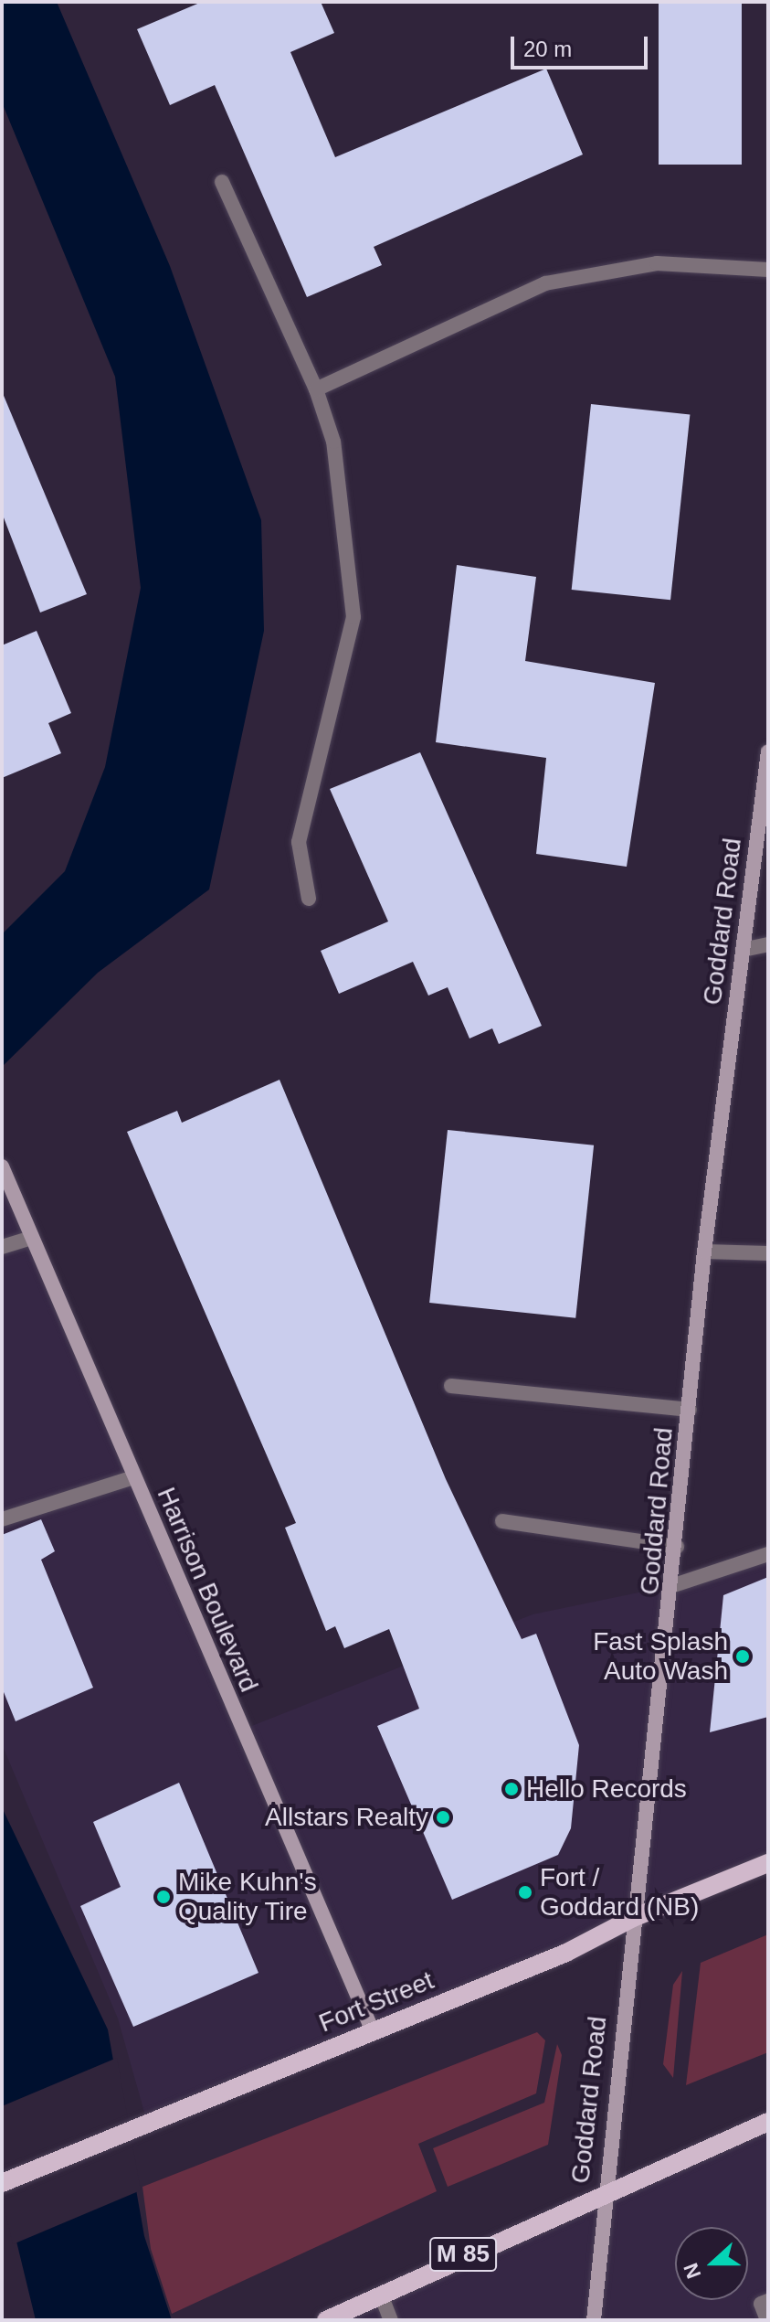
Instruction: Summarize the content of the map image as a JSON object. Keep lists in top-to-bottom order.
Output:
{
  "streets": {
    "main road": ["Fort Street", "M 85"],
    "street": ["Goddard Road", "Harrison Boulevard"]
  },
  "crossings": [
    ["Goddard Road", "Fort Street"],
    ["Goddard Road", "M 85"],
    ["Harrison Boulevard", "Fort Street"]
  ],
  "places": [
    "Fast Splash Auto Wash",
    "Hello Records",
    "Allstars Realty",
    "Fort / Goddard (NB)",
    "Mike Kuhn's Quality Tire"
  ],
  "scale_bar": "20 m",
  "north": "left"
}
